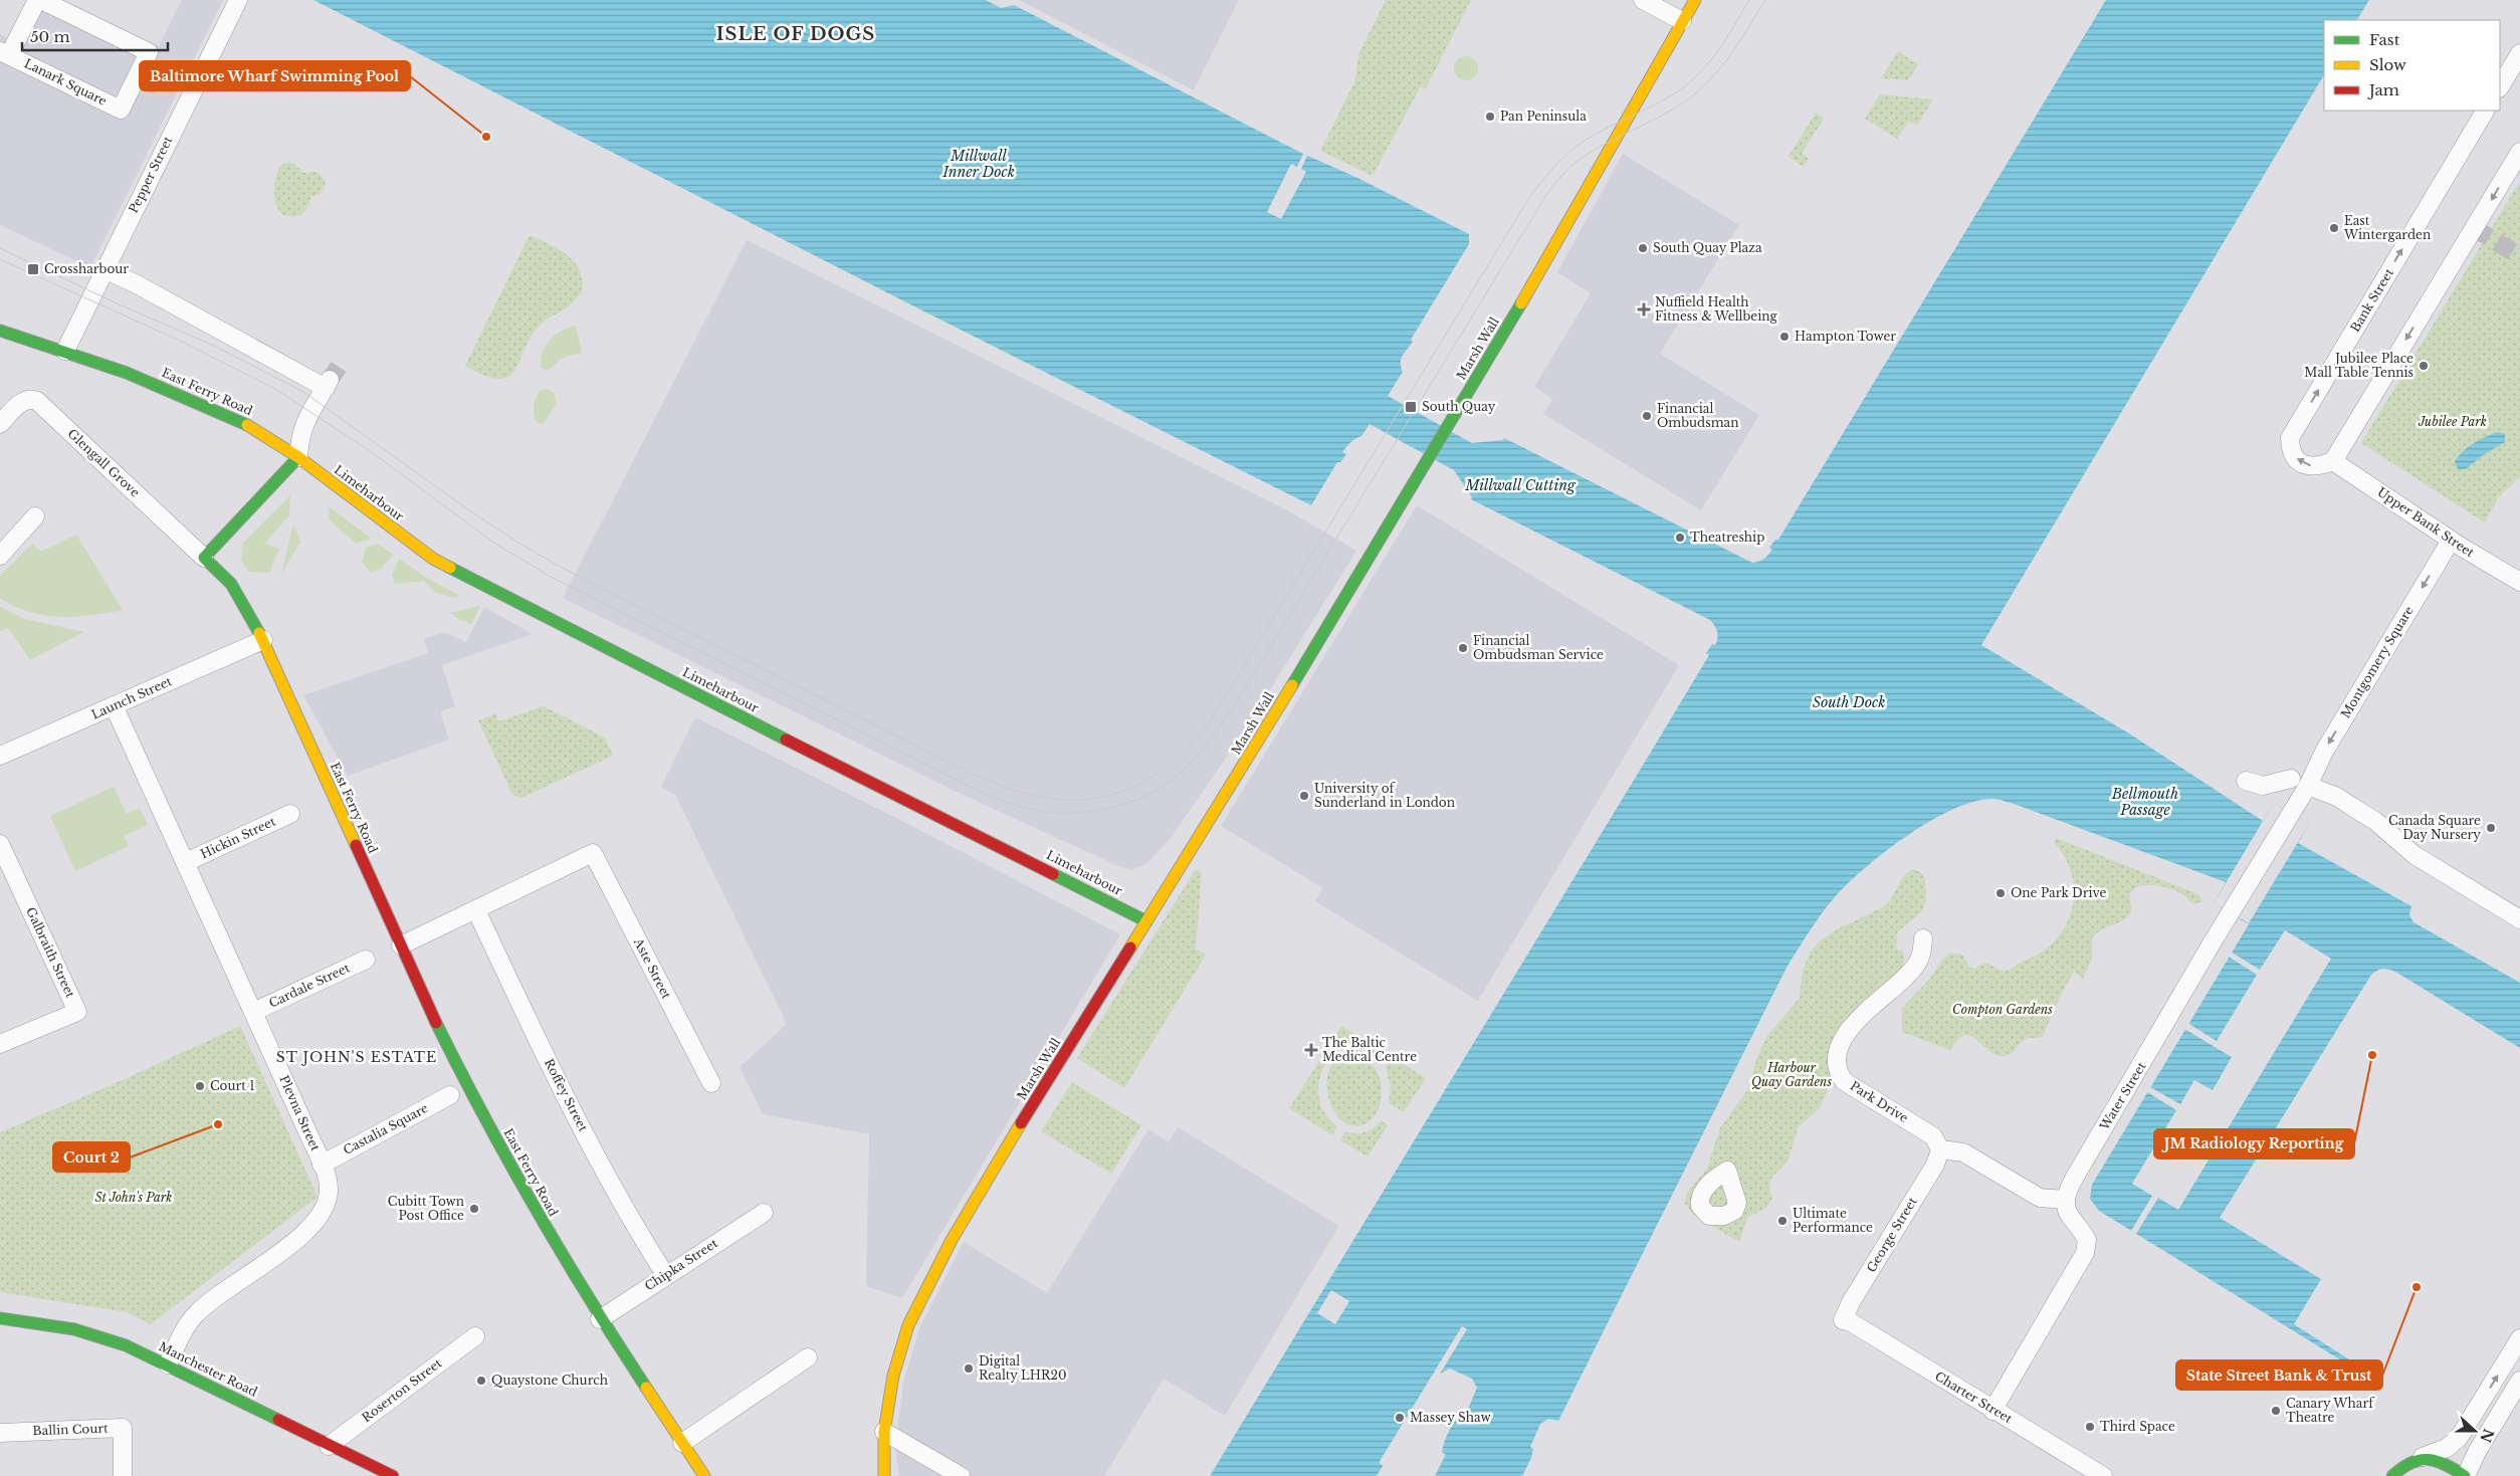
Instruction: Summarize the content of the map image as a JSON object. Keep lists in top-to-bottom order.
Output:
{
  "streets": {
    "street": [
      "Lanark Square",
      "Pepper Street",
      "Bank Street",
      "Marsh Wall",
      "East Ferry Road",
      "Glengall Grove",
      "Limeharbour",
      "Upper Bank Street",
      "Montgomery Square",
      "Launch Street",
      "Hickin Street",
      "Galbraith Street",
      "Aste Street",
      "Cardale Street",
      "Roffey Street",
      "Water Street",
      "Park Drive",
      "Plevna Street",
      "Castalia Square",
      "George Street",
      "Chipka Street",
      "Manchester Road",
      "Roserton Street",
      "Charter Street",
      "Ballin Court"
    ]
  },
  "crossings": [
    ["Pepper Street", "East Ferry Road"],
    ["Bank Street", "Upper Bank Street"],
    ["Marsh Wall", "Limeharbour"],
    ["East Ferry Road", "Glengall Grove"],
    ["East Ferry Road", "Limeharbour"],
    ["East Ferry Road", "Launch Street"],
    ["East Ferry Road", "Chipka Street"],
    ["Upper Bank Street", "Montgomery Square"],
    ["Montgomery Square", "Water Street"],
    ["Launch Street", "Plevna Street"],
    ["Hickin Street", "Plevna Street"],
    ["Aste Street", "Roffey Street"],
    ["Cardale Street", "Plevna Street"],
    ["Roffey Street", "Chipka Street"],
    ["Park Drive", "George Street"],
    ["Plevna Street", "Castalia Square"],
    ["Plevna Street", "Manchester Road"],
    ["George Street", "Charter Street"],
    ["Manchester Road", "Roserton Street"]
  ],
  "one_way": ["Montgomery Square"],
  "districts": ["ISLE OF DOGS", "ST JOHN'S ESTATE"],
  "water": [
    "Millwall Inner Dock",
    "Millwall Cutting",
    "South Dock",
    "Bellmouth Passage"
  ],
  "parks": [
    "Jubilee Park",
    "Compton Gardens",
    "Harbour Quay Gardens",
    "St John's Park"
  ],
  "places": {
    "other": [
      "Pan Peninsula",
      "Baltimore Wharf Swimming Pool",
      "East Wintergarden",
      "South Quay Plaza",
      "Hampton Tower",
      "Jubilee Place Mall Table Tennis",
      "Financial Ombudsman",
      "Theatreship",
      "Financial Ombudsman Service",
      "University of Sunderland in London",
      "Canada Square Day Nursery",
      "One Park Drive",
      "JM Radiology Reporting",
      "Court 1",
      "Court 2",
      "Cubitt Town Post Office",
      "Ultimate Performance",
      "State Street Bank & Trust",
      "Digital Realty LHR20",
      "Quaystone Church",
      "Canary Wharf Theatre",
      "Massey Shaw",
      "Third Space"
    ],
    "transit": ["Crossharbour", "South Quay"],
    "health": ["Nuffield Health Fitness & Wellbeing", "The Baltic Medical Centre"]
  },
  "legend": ["Fast", "Slow", "Jam"],
  "scale_bar": "50 m",
  "north": "right"
}
